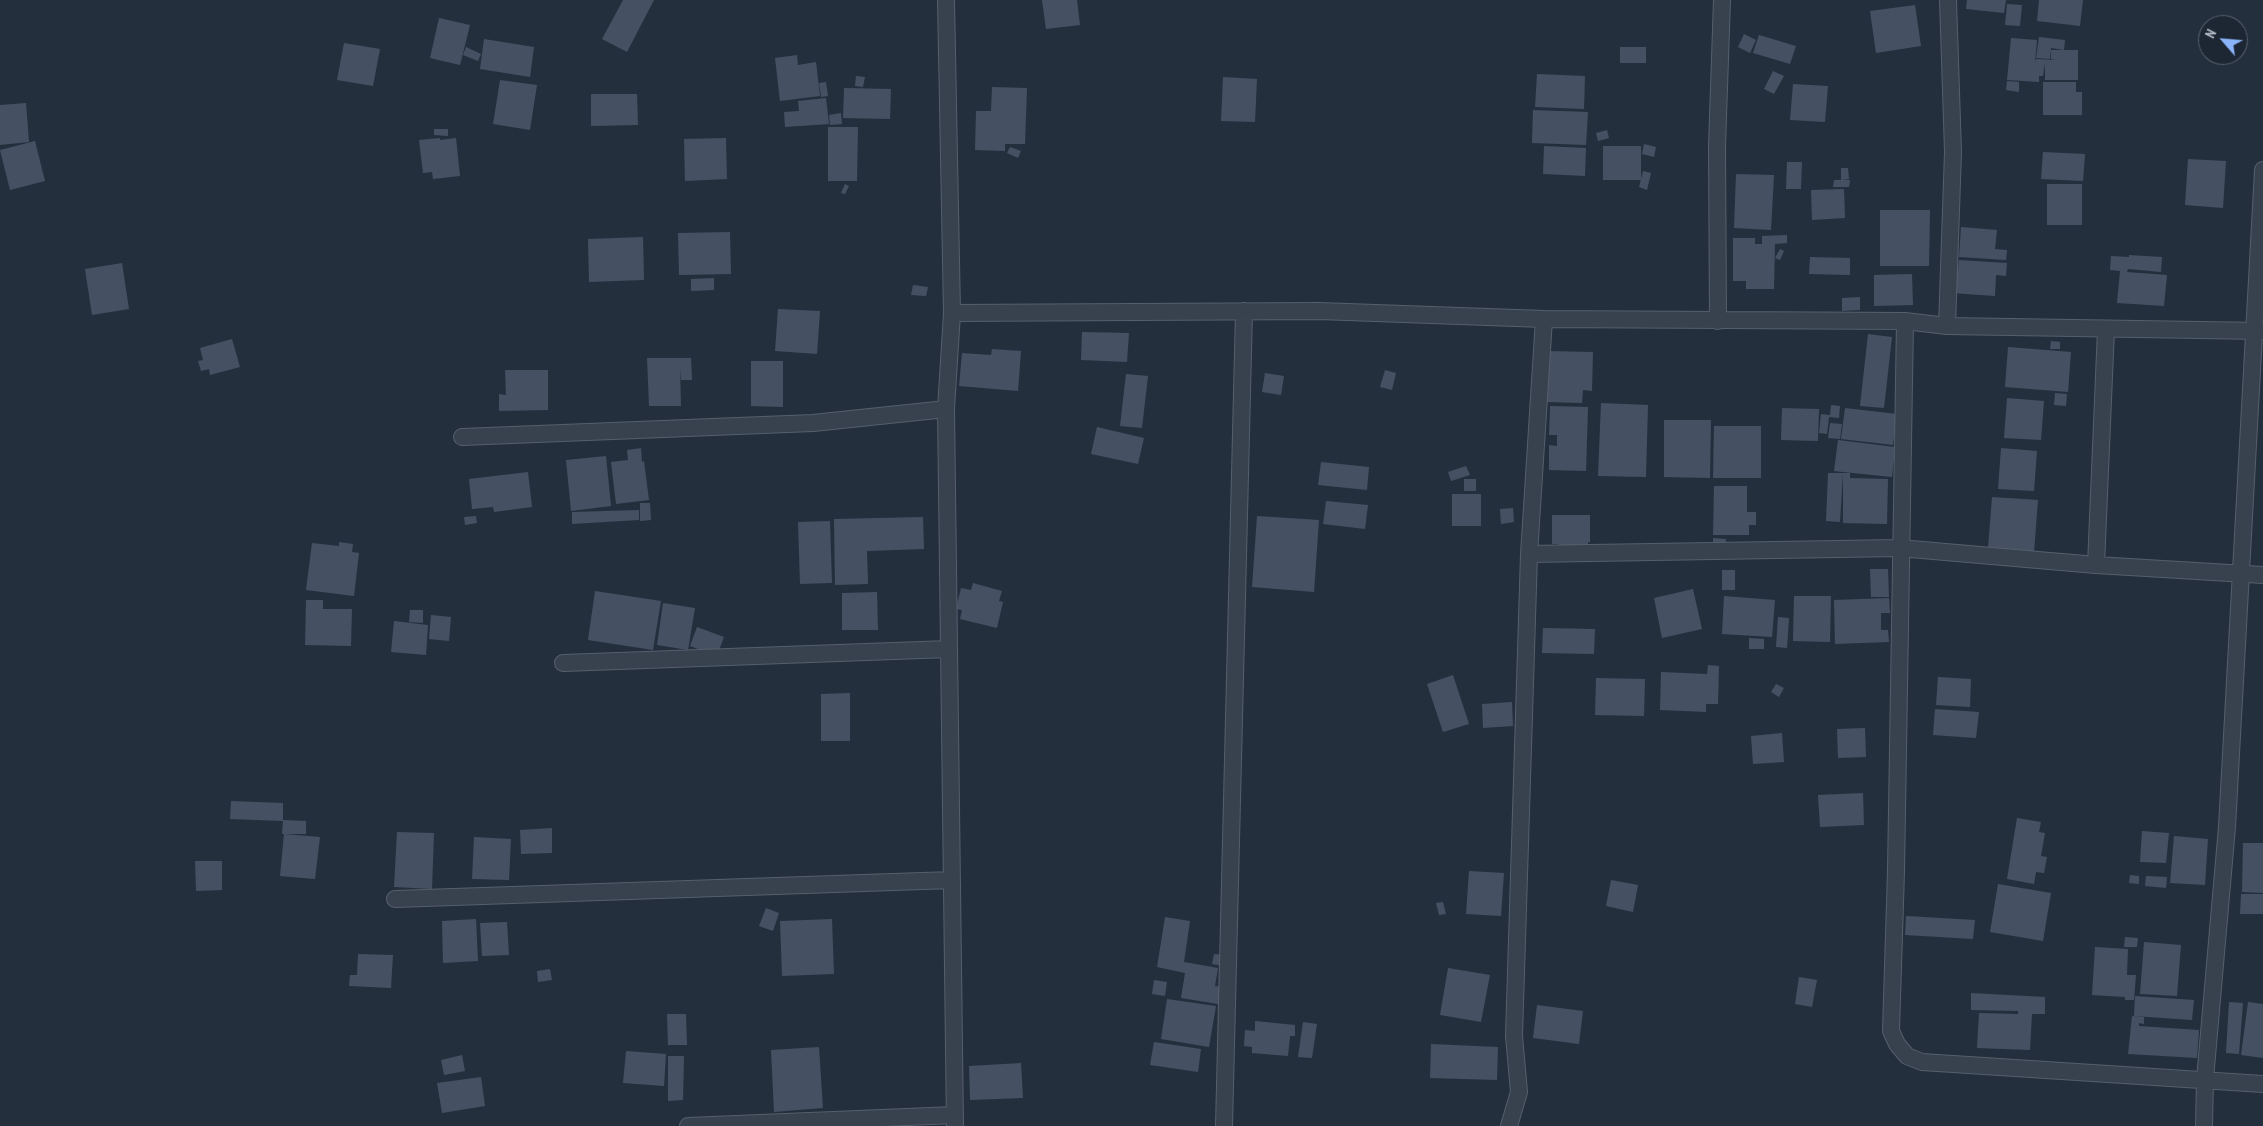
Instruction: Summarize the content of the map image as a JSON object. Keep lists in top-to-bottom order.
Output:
{
  "north": "top left"
}
